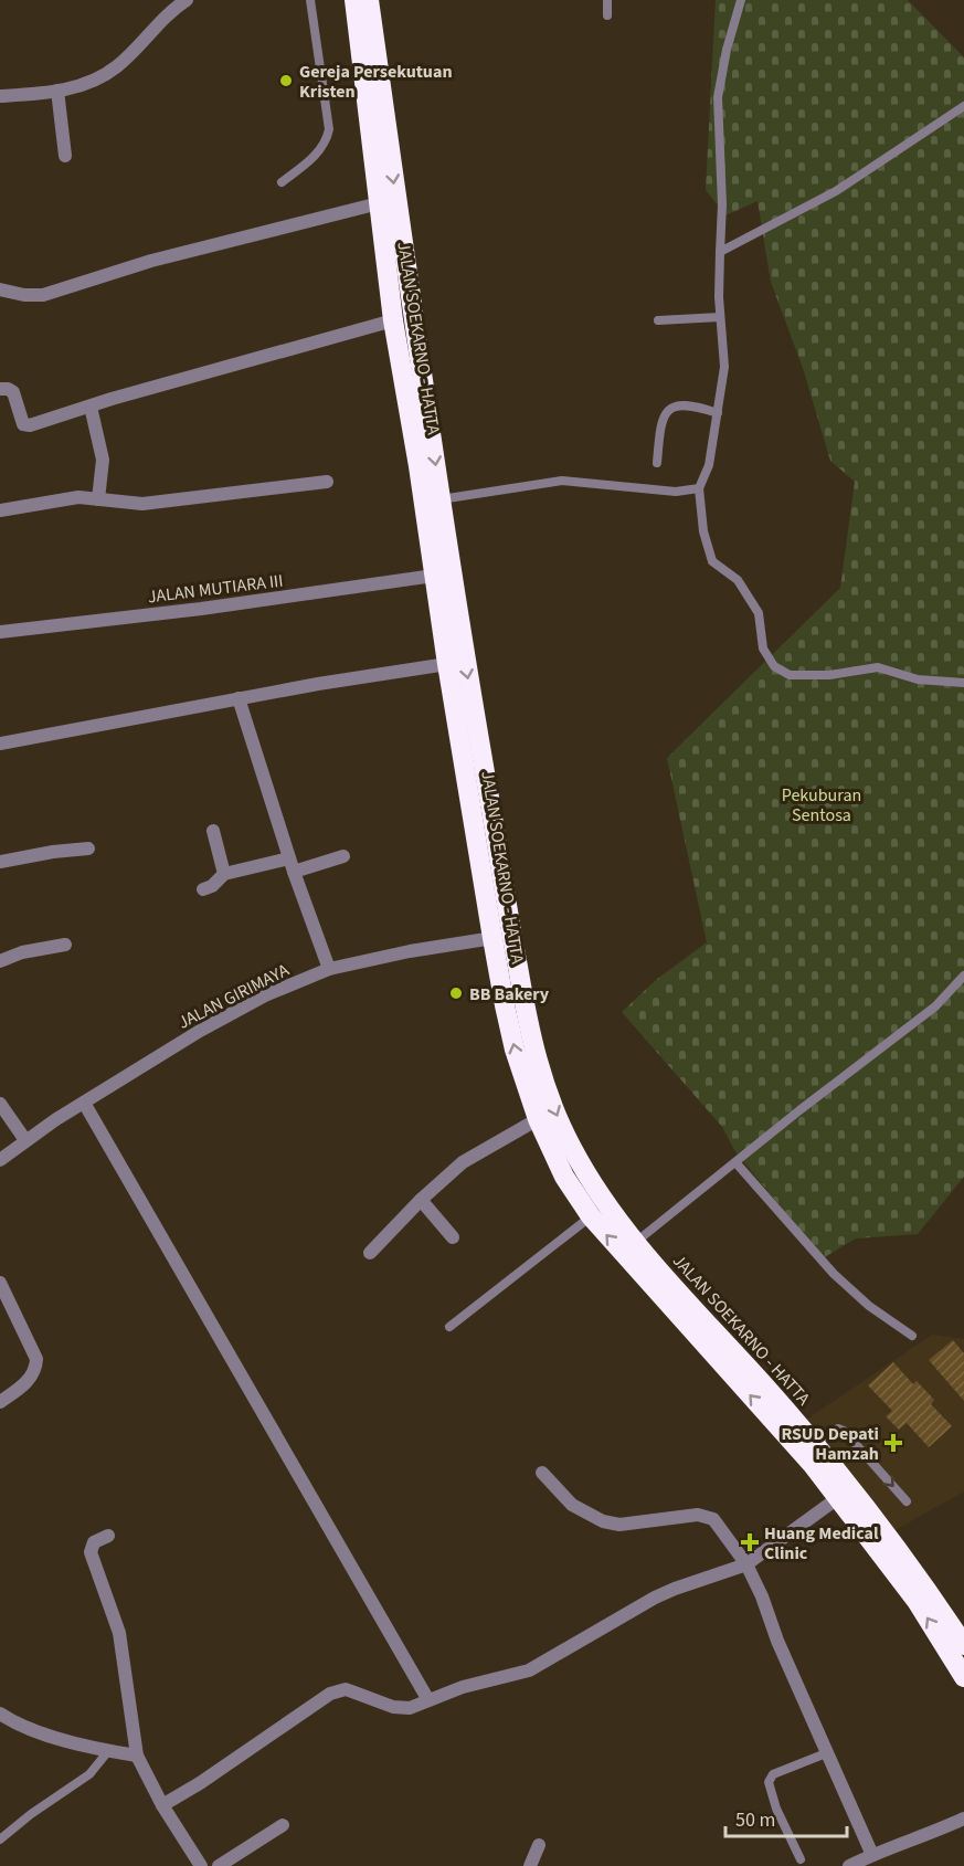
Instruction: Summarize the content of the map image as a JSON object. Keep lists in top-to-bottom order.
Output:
{
  "streets": {
    "highway": ["JALAN SOEKARNO - HATTA"],
    "street": ["JALAN MUTIARA III", "JALAN GIRIMAYA"]
  },
  "crossings": [
    ["JALAN SOEKARNO - HATTA", "JALAN MUTIARA III"],
    ["JALAN SOEKARNO - HATTA", "JALAN GIRIMAYA"]
  ],
  "parks": ["Pekuburan Sentosa"],
  "places": {
    "other": ["Gereja Persekutuan Kristen", "BB Bakery"],
    "health": ["RSUD Depati Hamzah", "Huang Medical Clinic"]
  },
  "scale_bar": "50 m"
}
